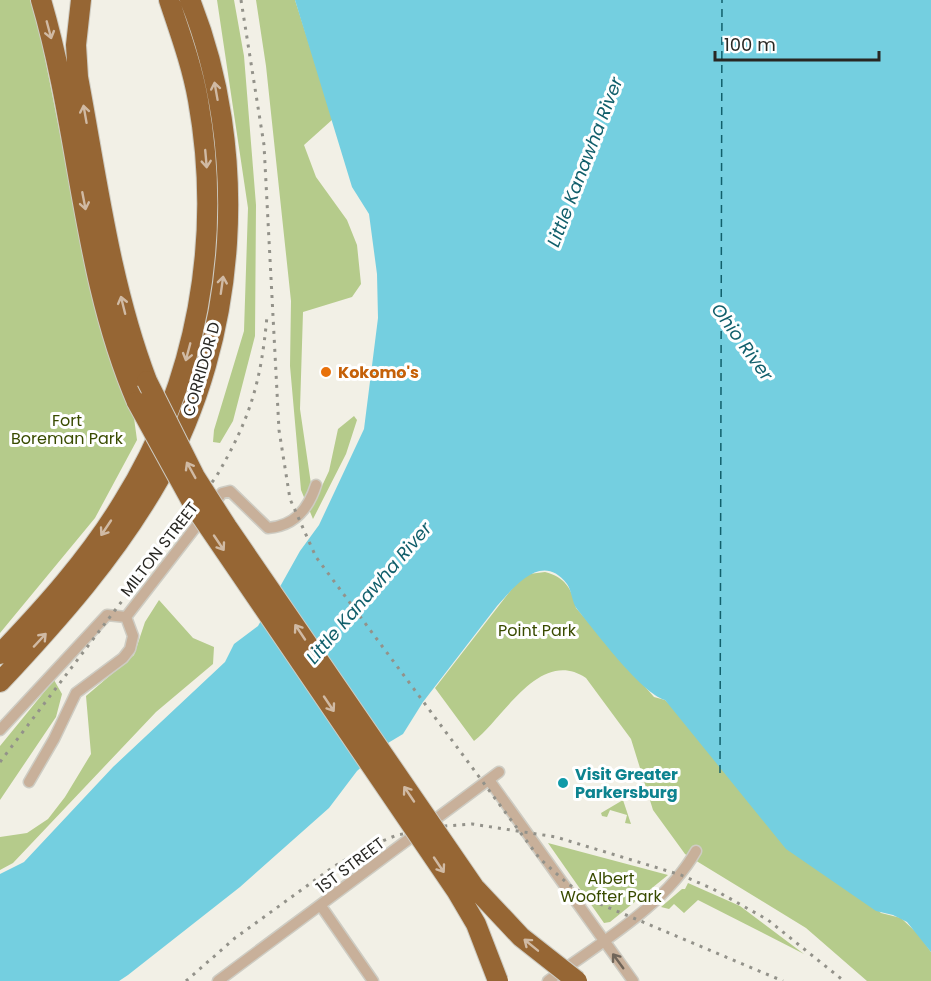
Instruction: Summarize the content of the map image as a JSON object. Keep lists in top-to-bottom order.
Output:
{
  "streets": {
    "highway": ["CORRIDOR D"],
    "street": ["MILTON STREET", "1ST STREET"]
  },
  "water": ["Little Kanawha River", "Ohio River"],
  "parks": ["Fort Boreman Park", "Point Park", "Albert Woofter Park"],
  "places": ["Kokomo's", "Visit Greater Parkersburg"],
  "scale_bar": "100 m"
}
